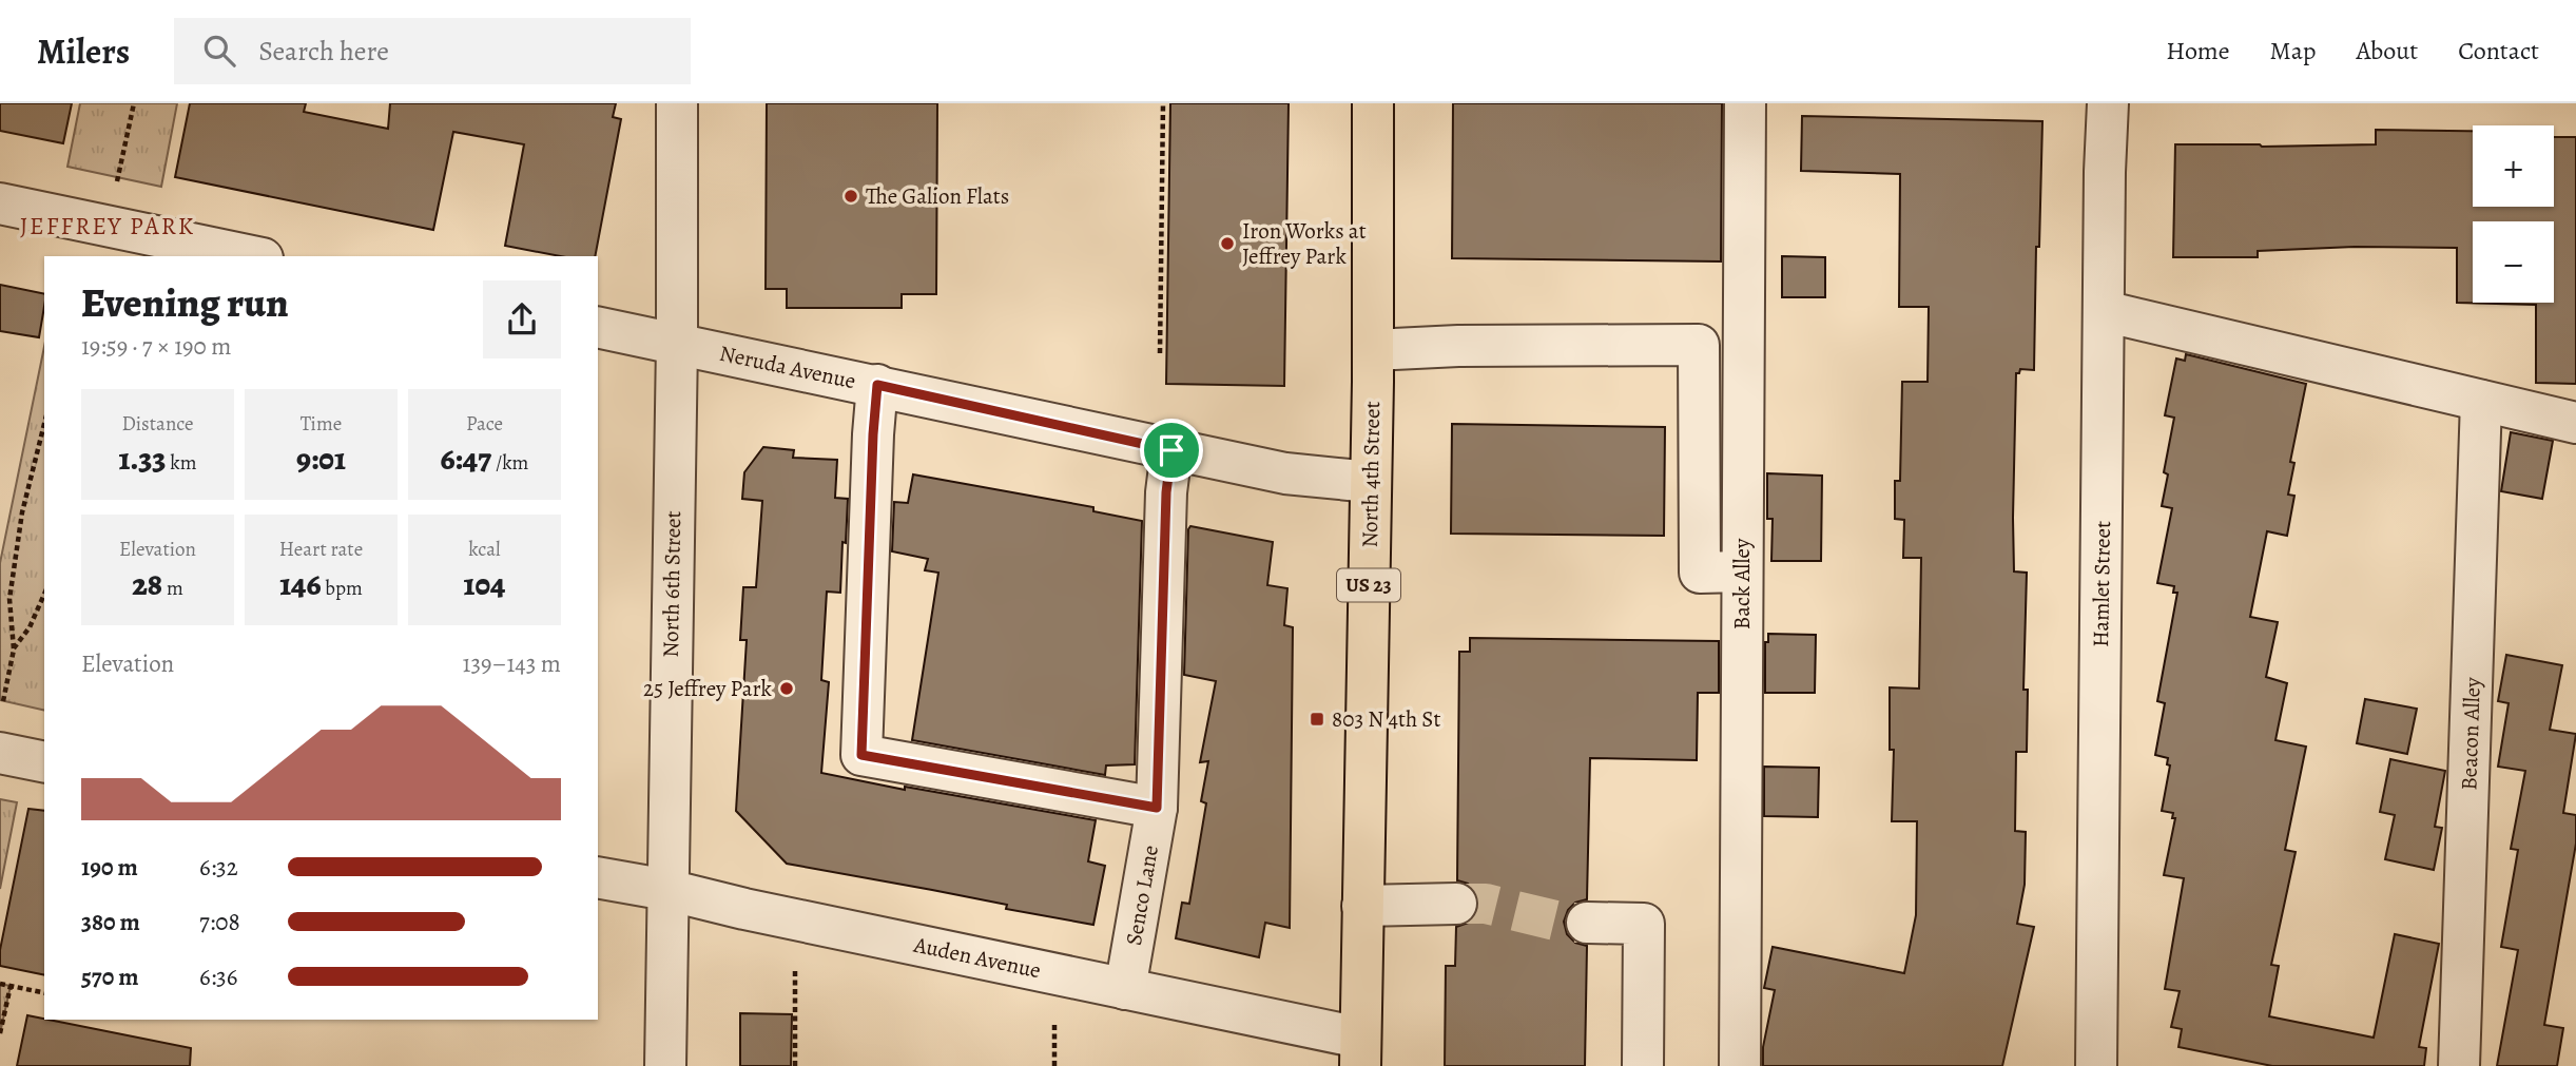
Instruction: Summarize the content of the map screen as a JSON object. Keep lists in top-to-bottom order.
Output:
{
  "streets": {
    "main road": ["North 4th Street", "US 23"],
    "street": [
      "Neruda Avenue",
      "North 6th Street",
      "Back Alley",
      "Hamlet Street",
      "Beacon Alley",
      "Senco Lane",
      "Auden Avenue"
    ]
  },
  "crossings": [
    ["Neruda Avenue", "North 4th Street"],
    ["Neruda Avenue", "North 6th Street"],
    ["Neruda Avenue", "Senco Lane"],
    ["North 4th Street", "Auden Avenue"],
    ["North 6th Street", "Auden Avenue"],
    ["Senco Lane", "Auden Avenue"]
  ],
  "districts": ["JEFFREY PARK"],
  "places": {
    "other": ["The Galion Flats", "Iron Works at Jeffrey Park", "25 Jeffrey Park"],
    "transit": ["803 N 4th St"]
  },
  "page": {
    "header": "Milers",
    "search": "Search here",
    "nav": [
      "Home",
      "Map",
      "About",
      "Contact"
    ],
    "map_buttons": ["+", "−"],
    "heading": ["Evening run", "19:59 · 7 × 190 m"],
    "stats": [
      ["Distance", "1.33 km"],
      ["Time", "9:01"],
      ["Pace", "6:47 /km"],
      ["Elevation", "28 m"],
      ["Heart rate", "146 bpm"],
      ["kcal", "104"]
    ],
    "chart": ["Elevation", "139–143 m"],
    "list": [
      {
        "name": "190 m",
        "note": "6:32"
      },
      {
        "name": "380 m",
        "note": "7:08"
      },
      {
        "name": "570 m",
        "note": "6:36"
      }
    ]
  }
}
